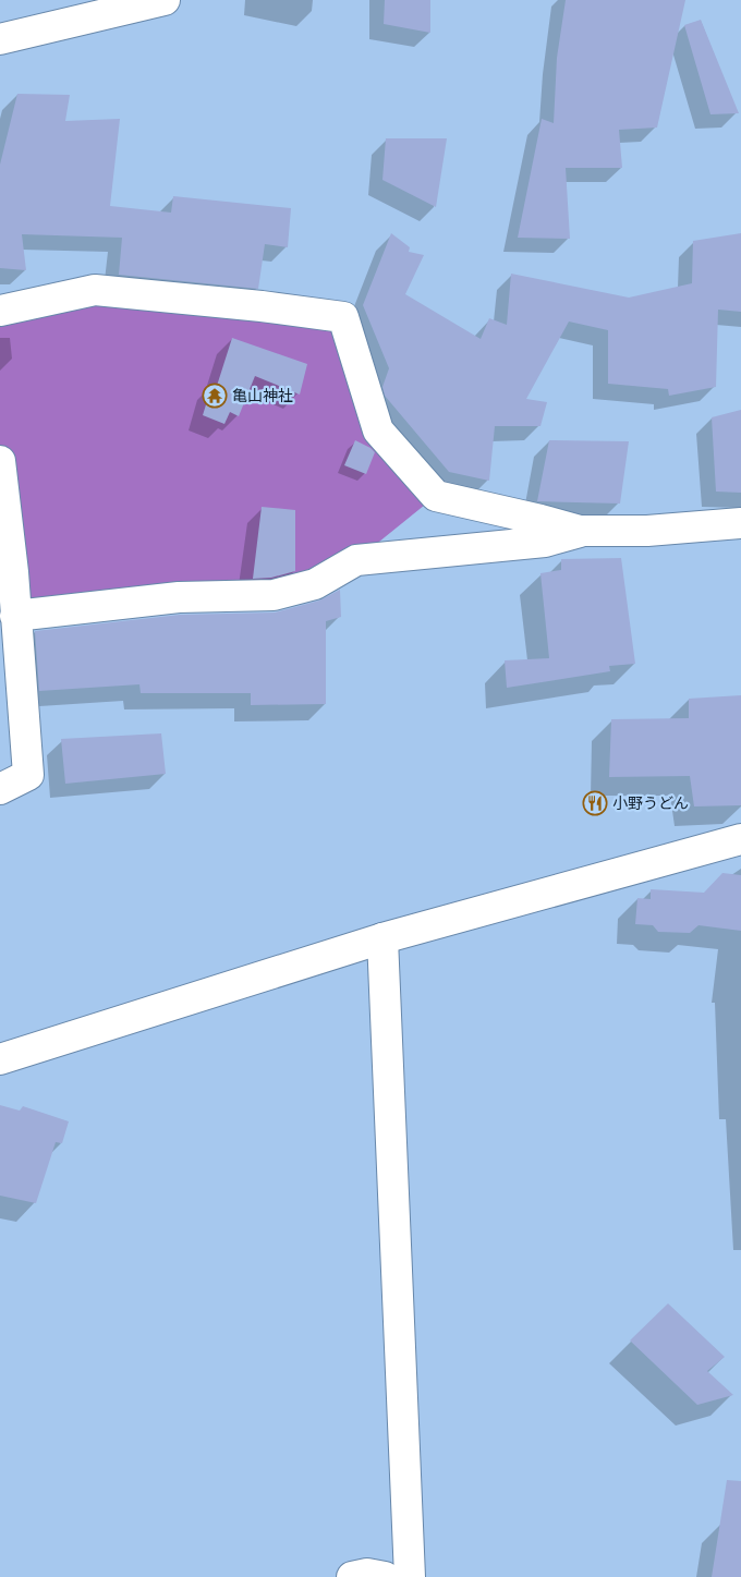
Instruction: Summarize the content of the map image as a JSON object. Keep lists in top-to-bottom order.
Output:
{
  "places": {
    "temple": ["亀山神社"],
    "restaurant": ["小野うどん"]
  }
}
